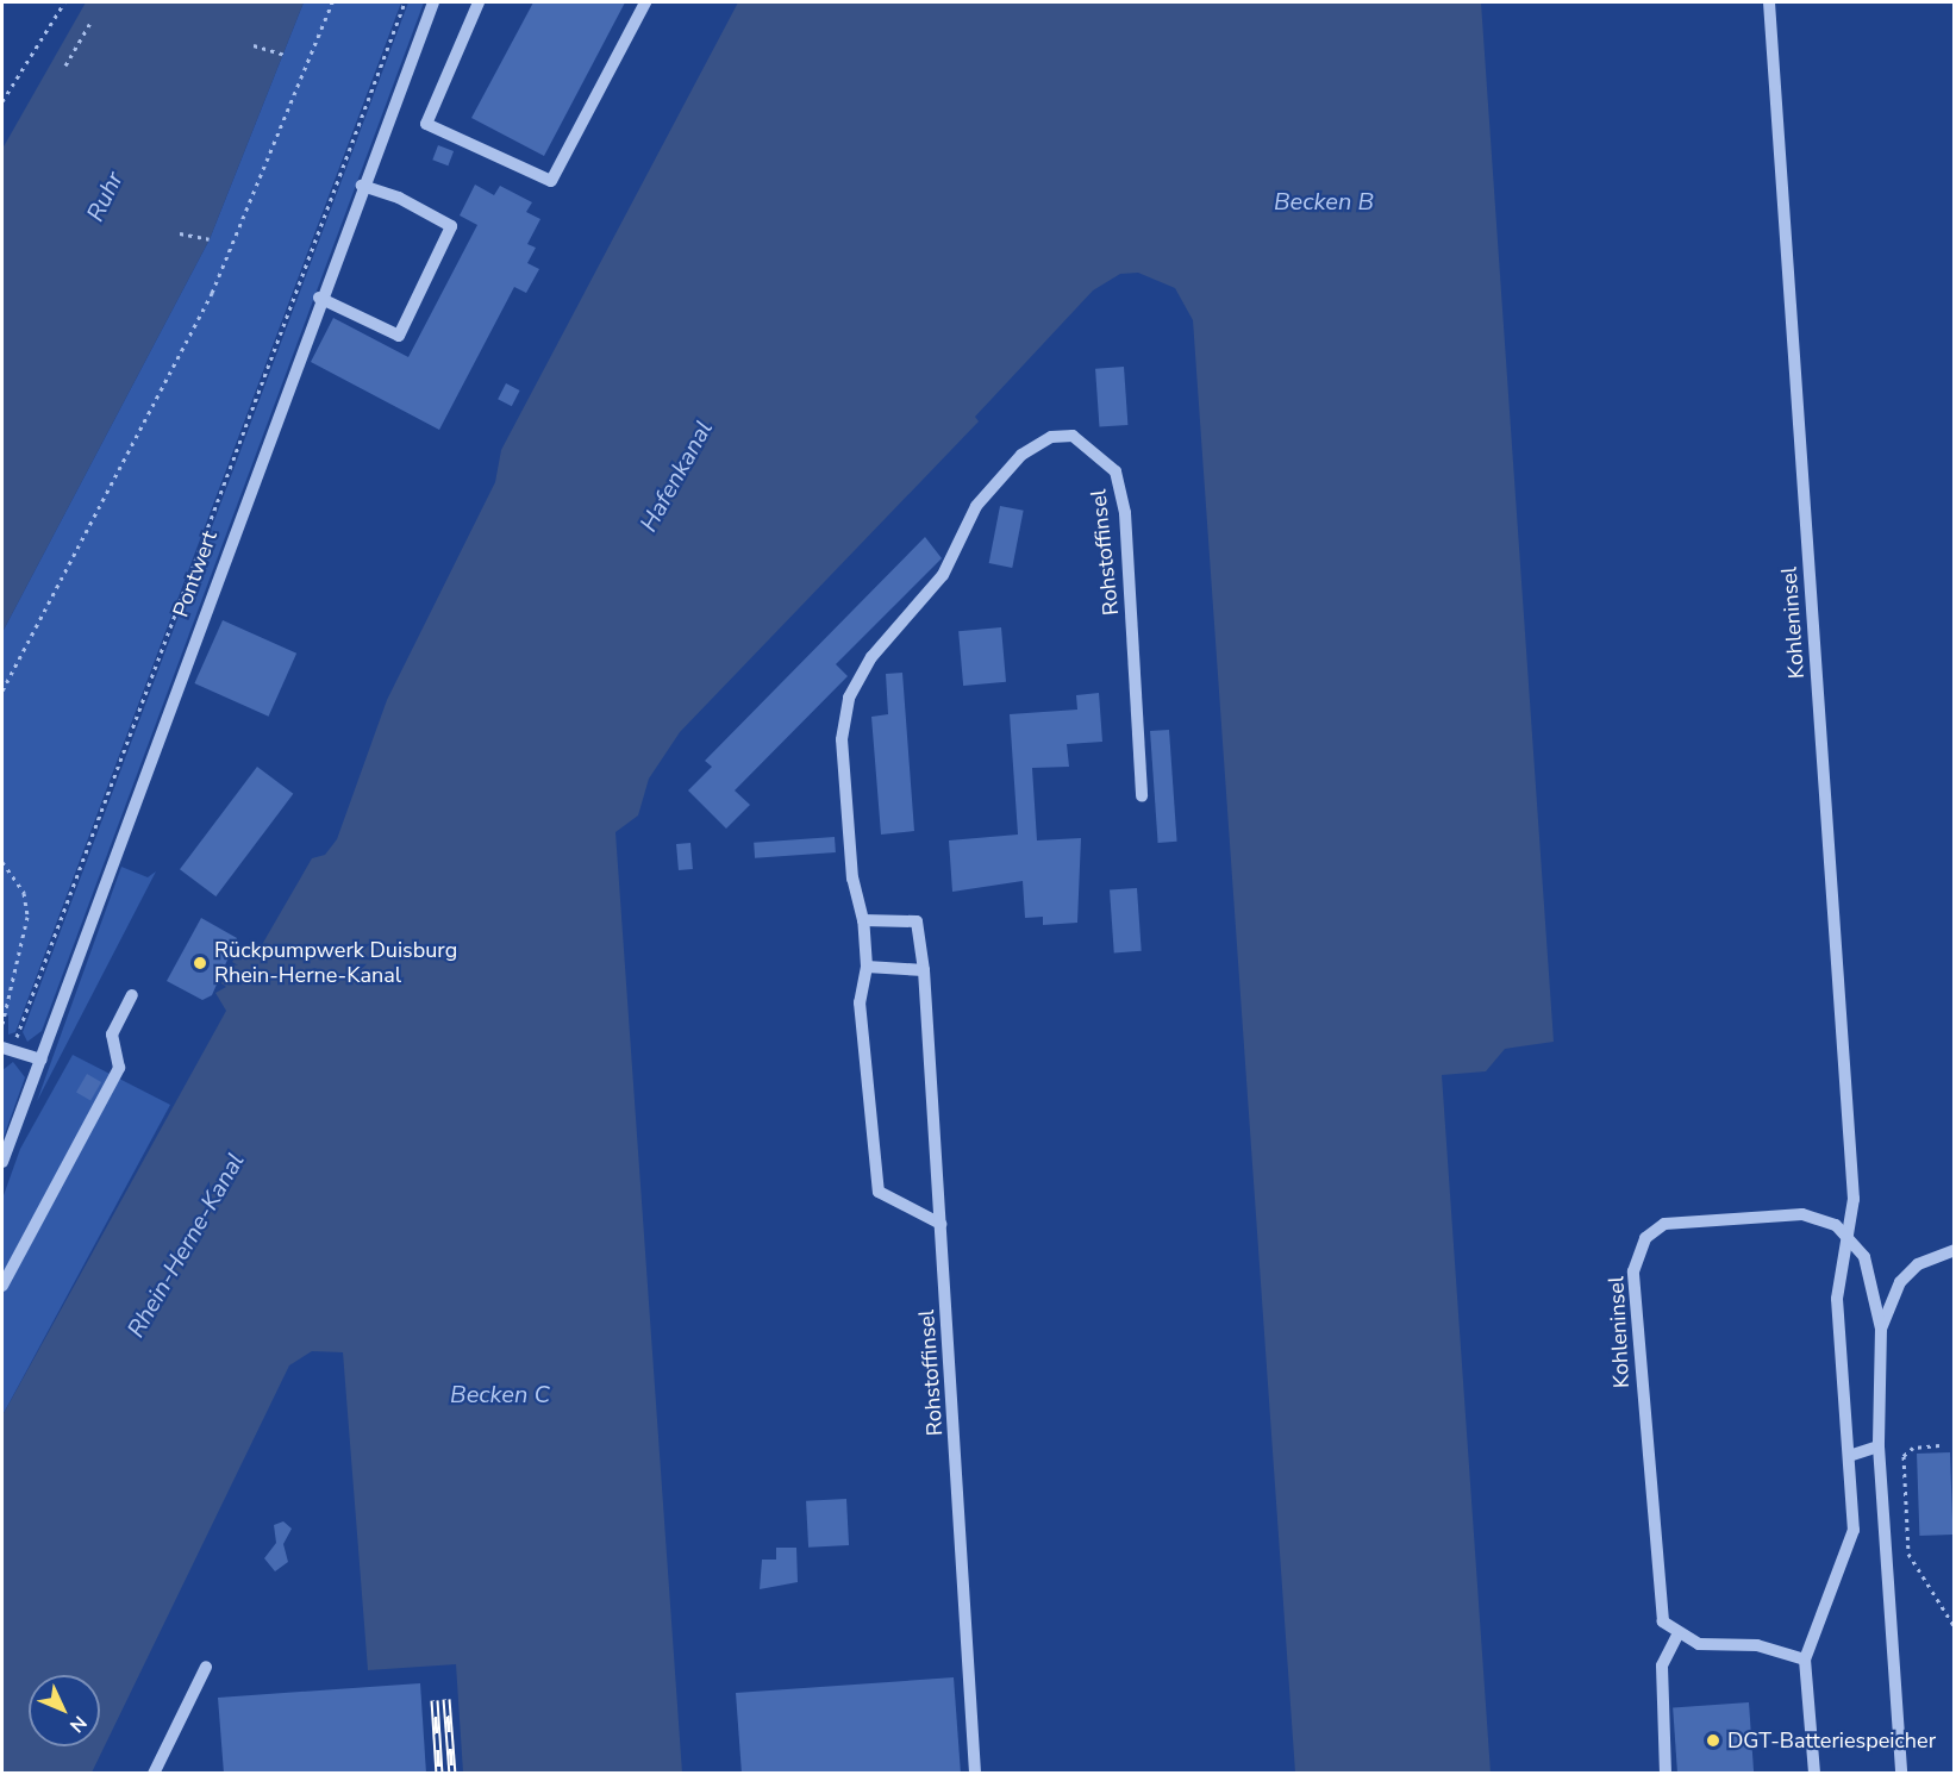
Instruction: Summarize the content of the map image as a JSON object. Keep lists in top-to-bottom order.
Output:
{
  "streets": {
    "street": ["Rohstoffinsel", "Pontwert", "Kohleninsel"]
  },
  "water": [
    "Ruhr",
    "Becken B",
    "Hafenkanal",
    "Rhein-Herne-Kanal",
    "Becken C"
  ],
  "places": ["Rückpumpwerk Duisburg Rhein-Herne-Kanal", "DGT-Batteriespeicher"],
  "north": "bottom right"
}
